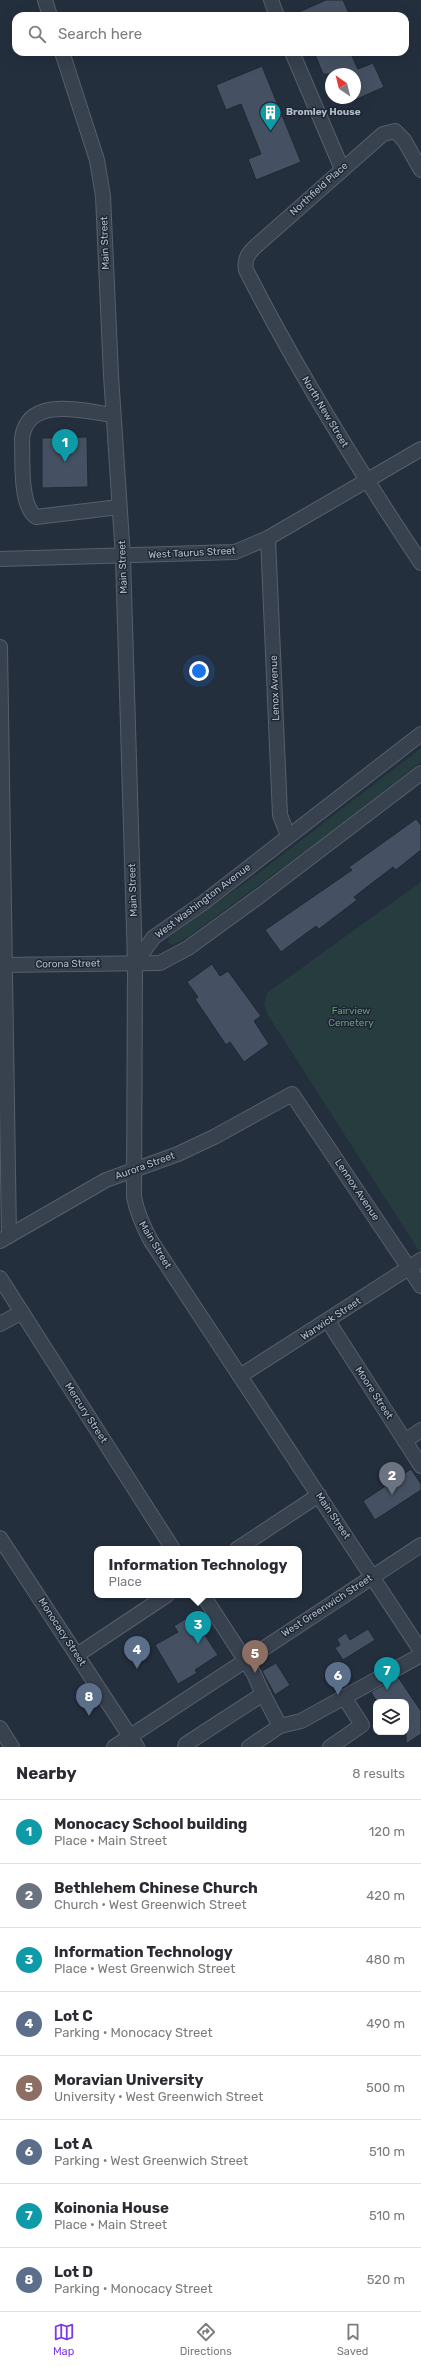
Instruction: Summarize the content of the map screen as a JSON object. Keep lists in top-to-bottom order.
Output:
{
  "streets": {
    "street": [
      "Northfield Place",
      "Main Street",
      "North New Street",
      "West Taurus Street",
      "Lenox Avenue",
      "West Washington Avenue",
      "Corona Street",
      "Aurora Street",
      "Lennox Avenue",
      "Warwick Street",
      "Moore Street",
      "Mercury Street",
      "West Greenwich Street",
      "Monocacy Street"
    ]
  },
  "crossings": [
    ["Northfield Place", "North New Street"],
    ["Main Street", "West Taurus Street"],
    ["Main Street", "West Washington Avenue"],
    ["Main Street", "Corona Street"],
    ["Main Street", "Aurora Street"],
    ["Main Street", "Warwick Street"],
    ["Main Street", "West Greenwich Street"],
    ["North New Street", "West Taurus Street"],
    ["West Taurus Street", "Lenox Avenue"],
    ["Lenox Avenue", "West Washington Avenue"],
    ["West Washington Avenue", "Corona Street"],
    ["Aurora Street", "Lennox Avenue"],
    ["Lennox Avenue", "Warwick Street"],
    ["Warwick Street", "Moore Street"],
    ["West Greenwich Street", "Monocacy Street"]
  ],
  "parks": ["Fairview Cemetery"],
  "places": {
    "building": ["Bromley House"]
  },
  "north": "top left",
  "page": {
    "search": "Search here",
    "pins": [
      "1",
      "2",
      "3",
      "4",
      "5",
      "7",
      "6",
      "8"
    ],
    "popup": ["Information Technology", "Place"],
    "heading": ["Nearby", "8 results"],
    "list": [
      {
        "mark": "1",
        "name": "Monocacy School building",
        "note": "Place · Main Street",
        "value": "120 m"
      },
      {
        "mark": "2",
        "name": "Bethlehem Chinese Church",
        "note": "Church · West Greenwich Street",
        "value": "420 m"
      },
      {
        "mark": "3",
        "name": "Information Technology",
        "note": "Place · West Greenwich Street",
        "value": "480 m"
      },
      {
        "mark": "4",
        "name": "Lot C",
        "note": "Parking · Monocacy Street",
        "value": "490 m"
      },
      {
        "mark": "5",
        "name": "Moravian University",
        "note": "University · West Greenwich Street",
        "value": "500 m"
      },
      {
        "mark": "6",
        "name": "Lot A",
        "note": "Parking · West Greenwich Street",
        "value": "510 m"
      },
      {
        "mark": "7",
        "name": "Koinonia House",
        "note": "Place · Main Street",
        "value": "510 m"
      },
      {
        "mark": "8",
        "name": "Lot D",
        "note": "Parking · Monocacy Street",
        "value": "520 m"
      }
    ],
    "nav": ["Map", "Directions", "Saved"]
  }
}
